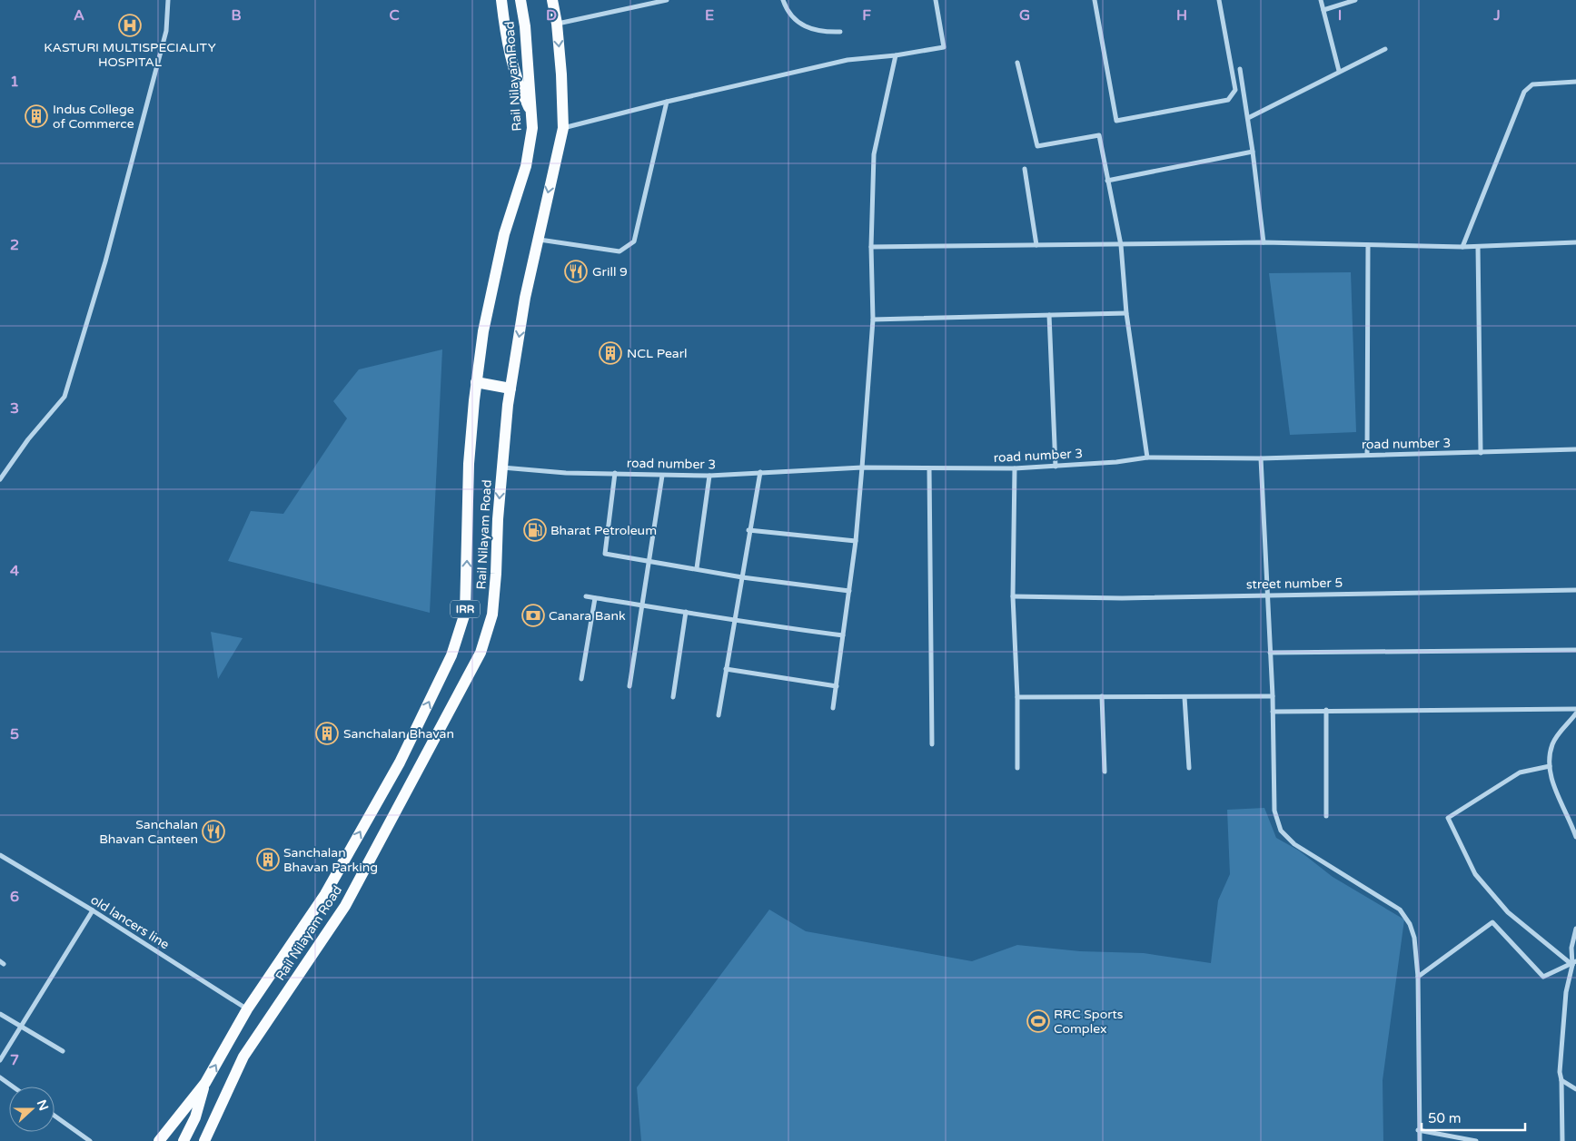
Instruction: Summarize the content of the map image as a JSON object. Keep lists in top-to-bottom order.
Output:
{
  "streets": {
    "main road": ["Rail Nilayam Road", "IRR"],
    "street": ["road number 3", "street number 5", "old lancers line"]
  },
  "crossings": [
    ["Rail Nilayam Road", "road number 3"],
    ["Rail Nilayam Road", "old lancers line"]
  ],
  "places": {
    "hospital": ["KASTURI MULTISPECIALITY HOSPITAL"],
    "building": [
      "Indus College of Commerce",
      "NCL Pearl",
      "Sanchalan Bhavan",
      "Sanchalan Bhavan Parking"
    ],
    "restaurant": ["Grill 9", "Sanchalan Bhavan Canteen"],
    "fuel station": ["Bharat Petroleum"],
    "bank": ["Canara Bank"],
    "sports": ["RRC Sports Complex"]
  },
  "scale_bar": "50 m",
  "north": "right",
  "grid": {
    "columns": [
      "A",
      "B",
      "C",
      "D",
      "E",
      "F",
      "G",
      "H",
      "I",
      "J"
    ],
    "rows": [
      "1",
      "2",
      "3",
      "4",
      "5",
      "6",
      "7"
    ]
  }
}
